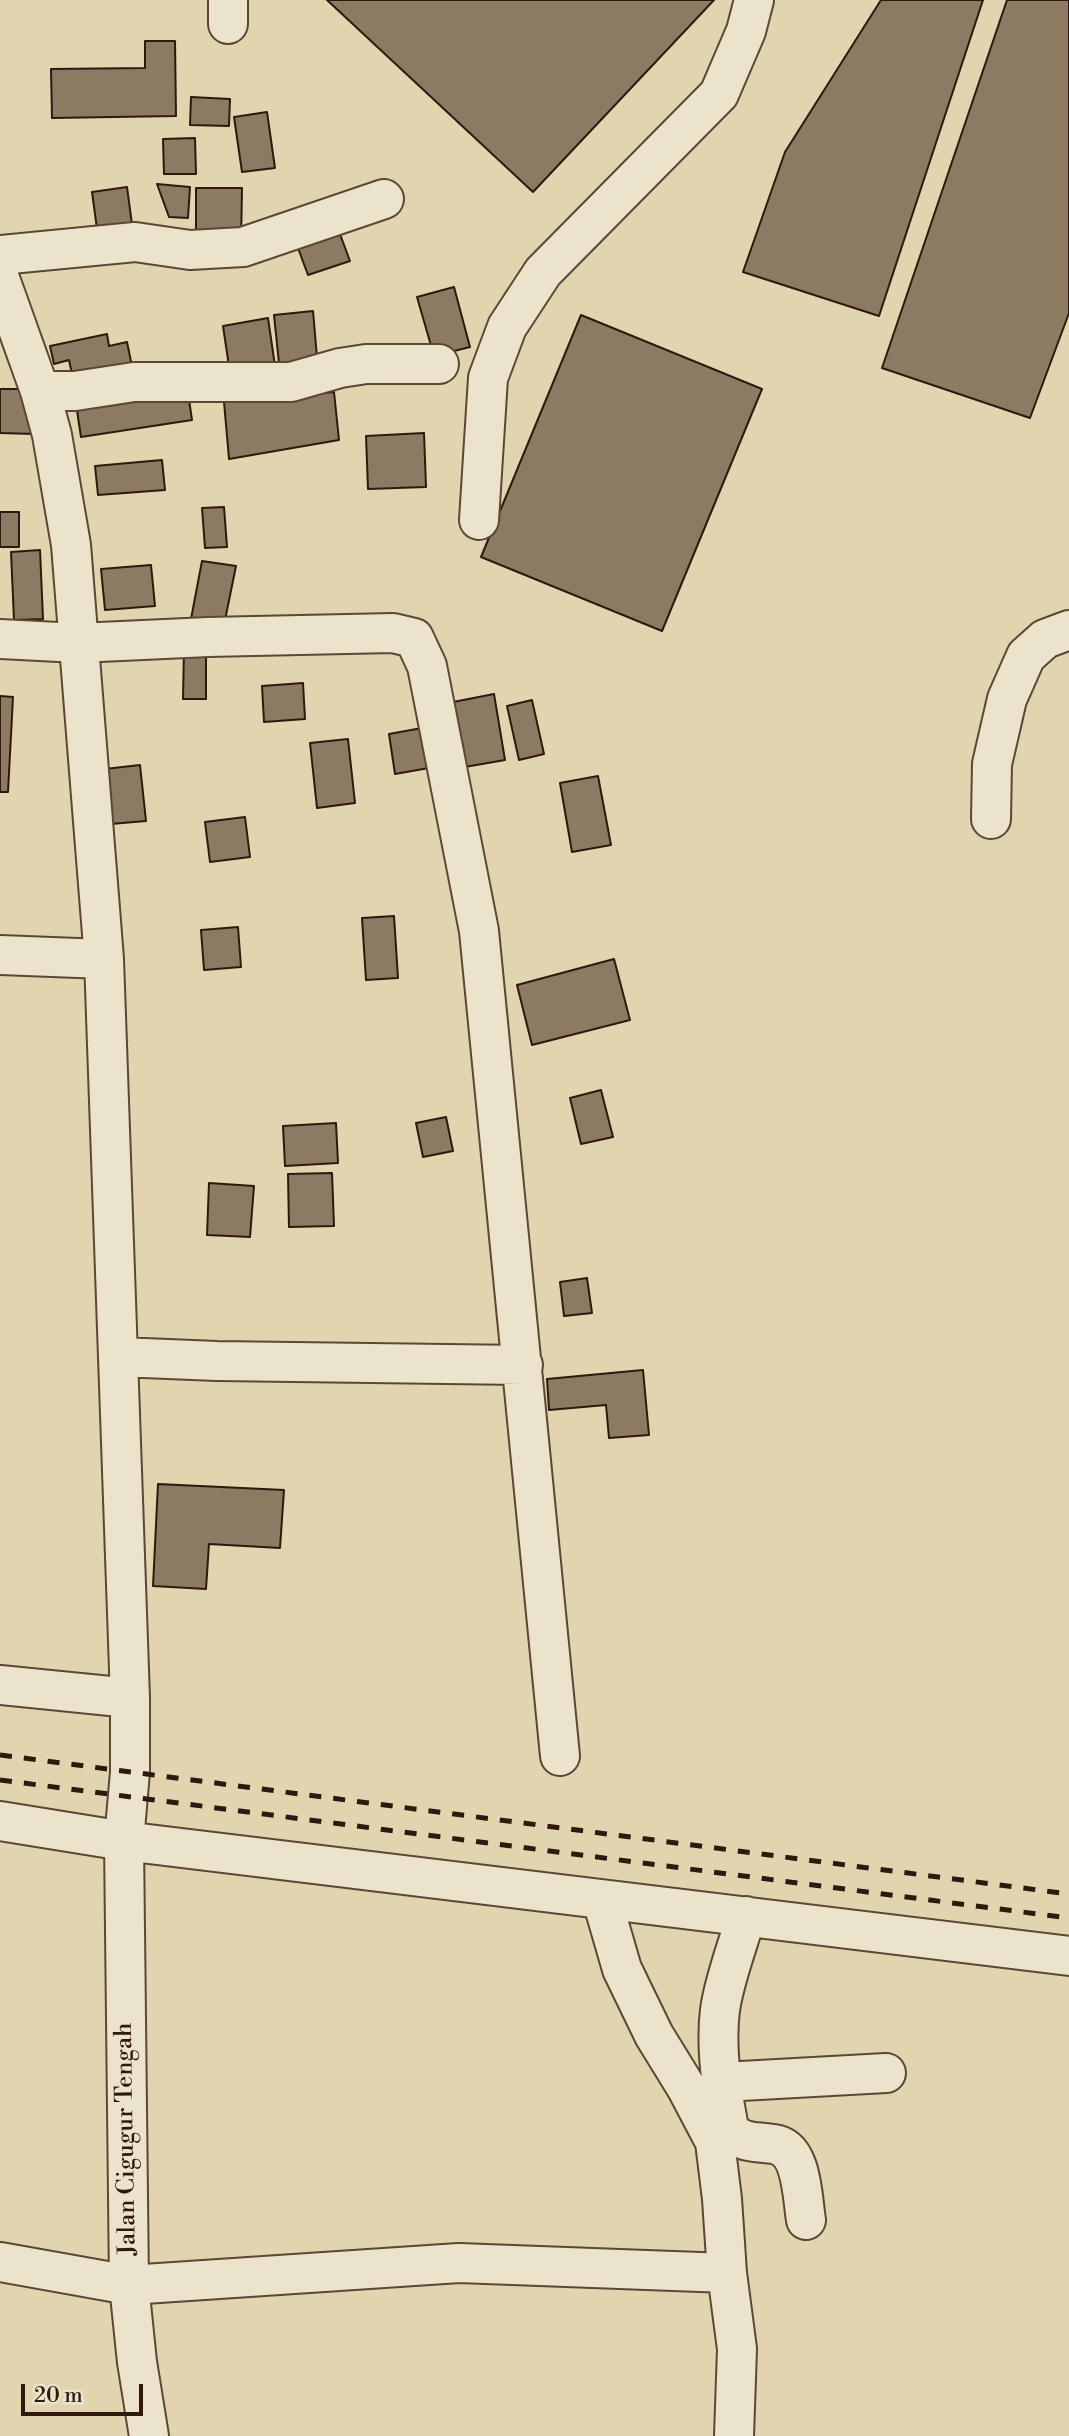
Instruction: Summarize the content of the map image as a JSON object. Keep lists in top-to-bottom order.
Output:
{
  "streets": {
    "street": ["Jalan Cigugur Tengah"]
  },
  "scale_bar": "20 m"
}
